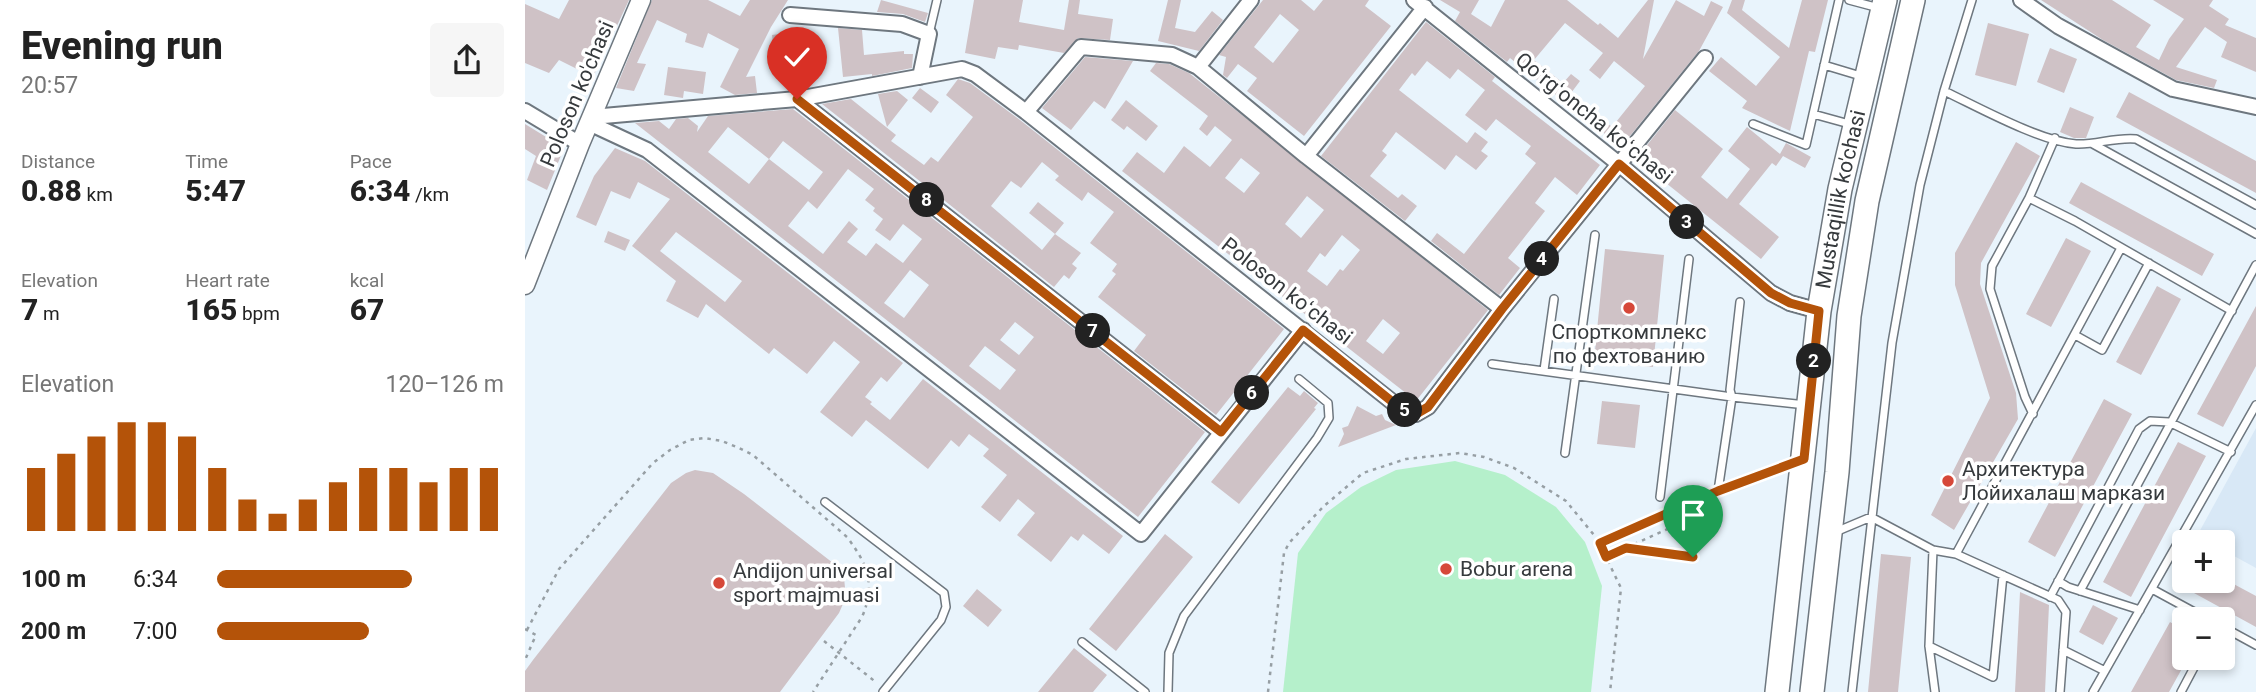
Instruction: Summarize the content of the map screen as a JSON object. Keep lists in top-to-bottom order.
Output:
{
  "streets": {
    "main road": ["Mustaqillik ko'chasi"],
    "street": ["Poloson ko'chasi", "Qoʻrgʻoncha koʻchasi", "Poloson koʻchasi"]
  },
  "crossings": [
    ["Poloson ko'chasi", "Poloson koʻchasi"],
    ["Qoʻrgʻoncha koʻchasi", "Mustaqillik ko'chasi"],
    ["Qoʻrgʻoncha koʻchasi", "Poloson koʻchasi"]
  ],
  "places": [
    "Спорткомплекс по фехтованию",
    "Архитектура Лойихалаш маркази",
    "Bobur arena",
    "Andijon universal sport majmuasi"
  ],
  "page": {
    "heading": ["Evening run", "20:57"],
    "stats": [
      ["Distance", "0.88 km"],
      ["Time", "5:47"],
      ["Pace", "6:34 /km"],
      ["Elevation", "7 m"],
      ["Heart rate", "165 bpm"],
      ["kcal", "67"]
    ],
    "pins": [
      "8",
      "3",
      "4",
      "7",
      "2",
      "6",
      "5"
    ],
    "chart": ["Elevation", "120–126 m"],
    "map_buttons": ["+", "−"],
    "list": [
      {
        "name": "100 m",
        "note": "6:34"
      },
      {
        "name": "200 m",
        "note": "7:00"
      }
    ]
  }
}
